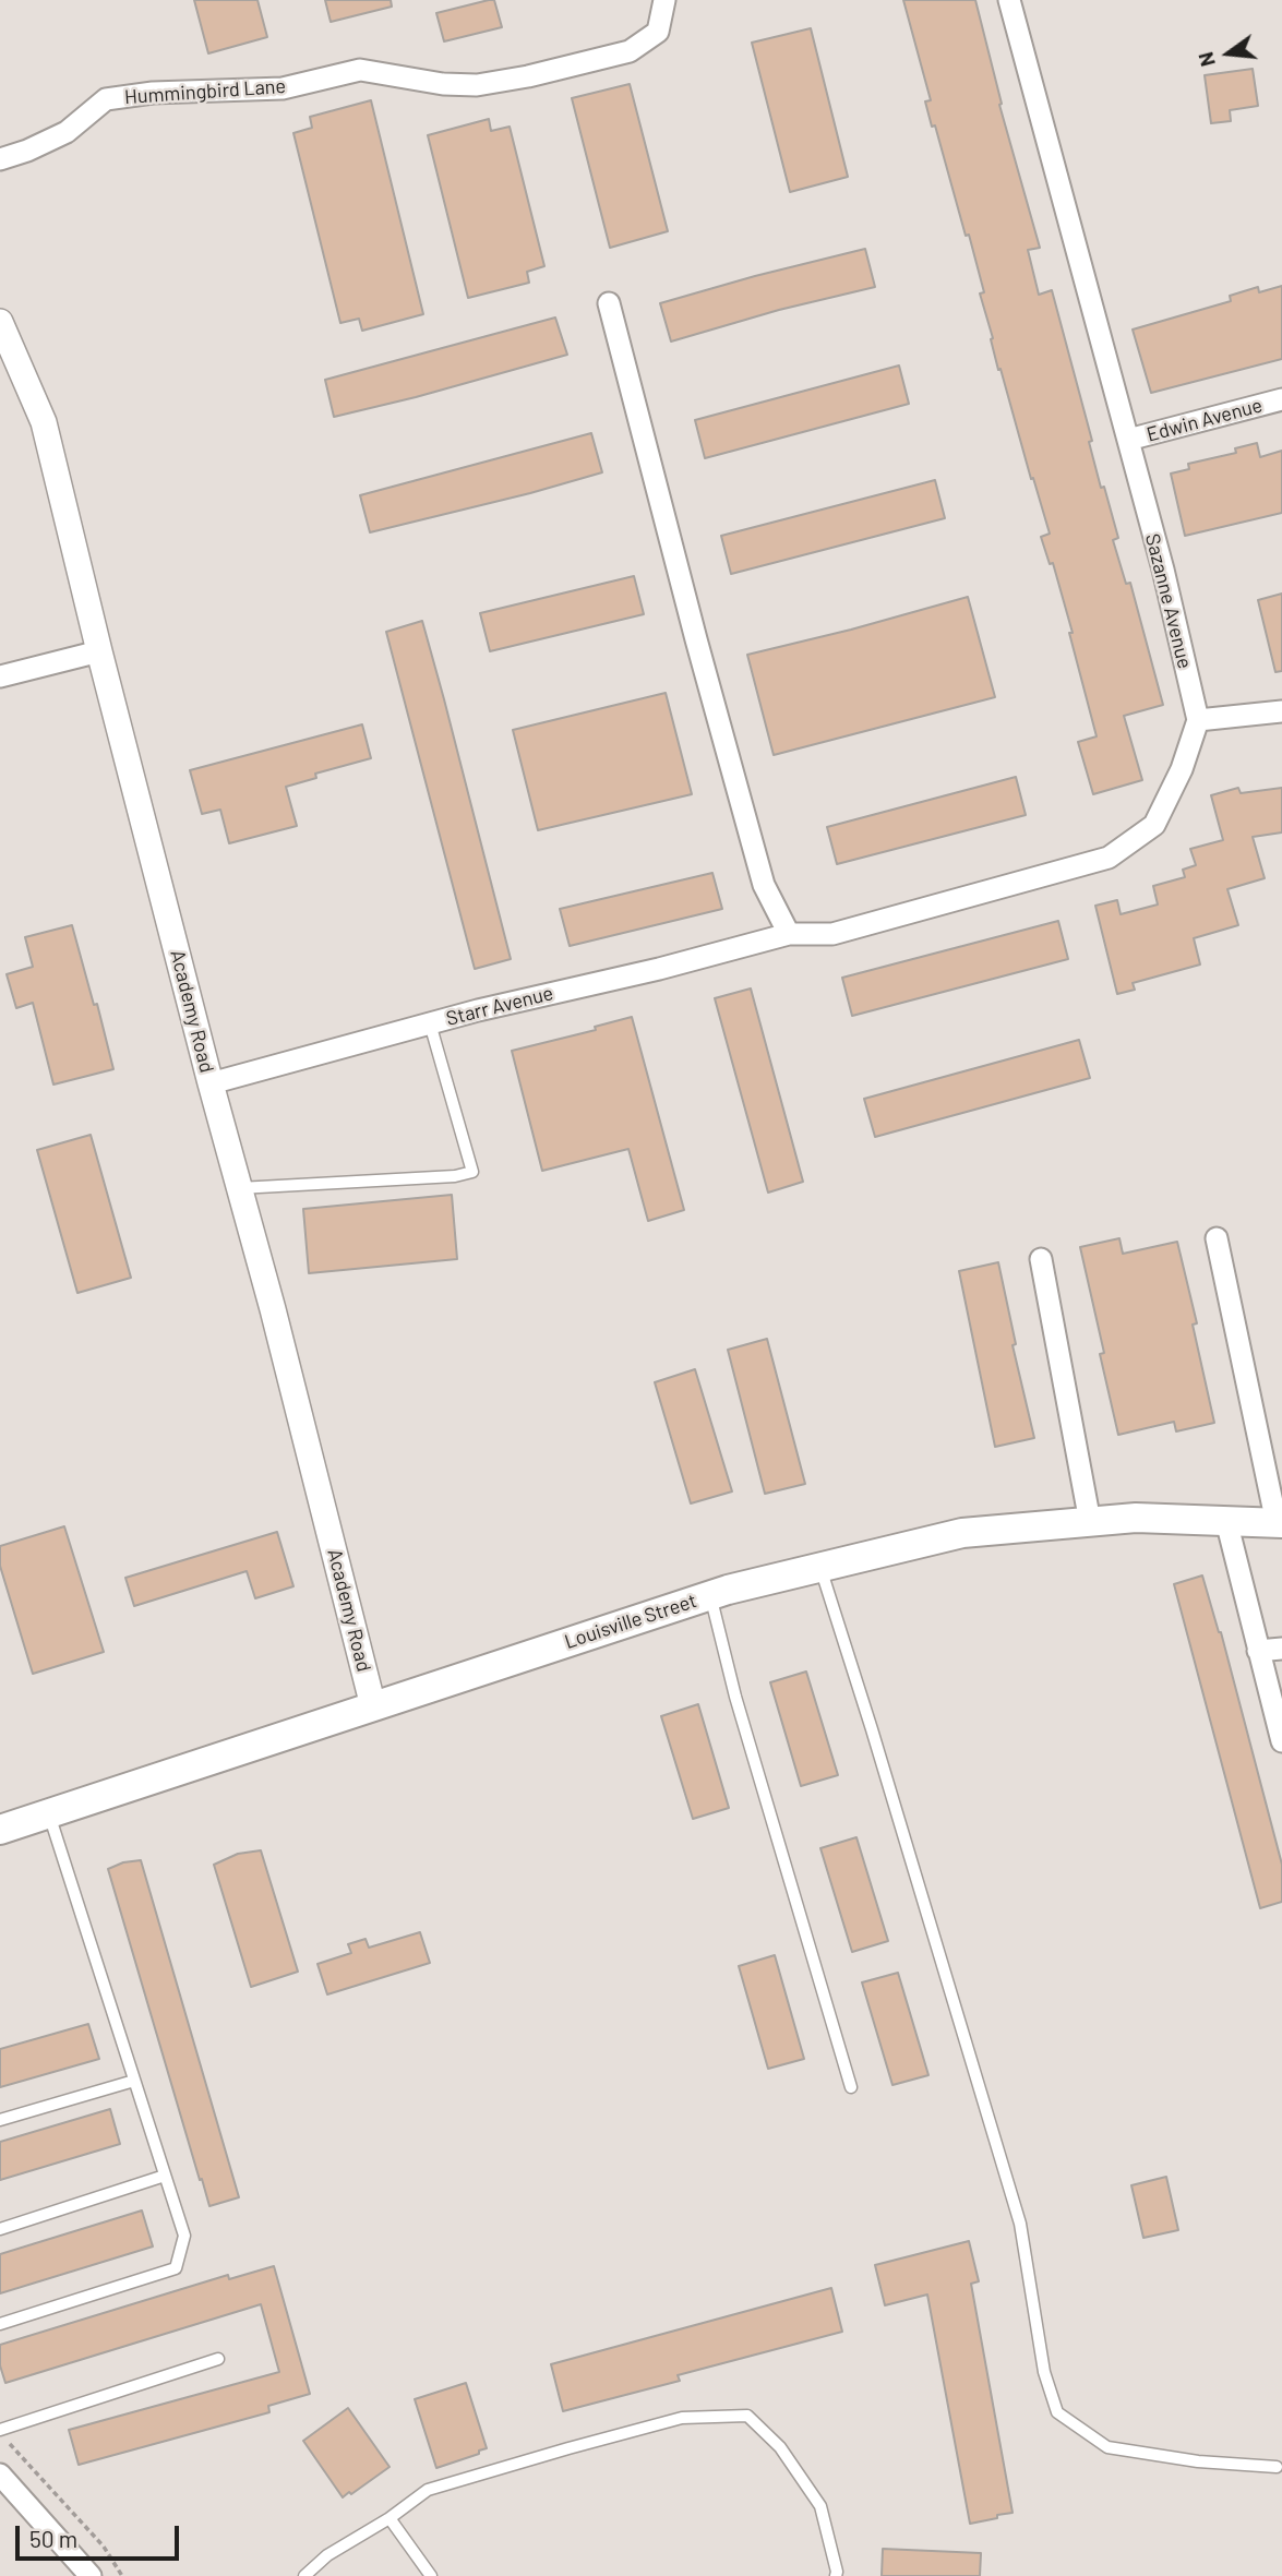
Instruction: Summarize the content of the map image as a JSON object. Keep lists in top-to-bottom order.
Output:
{
  "streets": {
    "main road": ["Louisville Street"],
    "street": [
      "Hummingbird Lane",
      "Edwin Avenue",
      "Sazanne Avenue",
      "Starr Avenue",
      "Academy Road"
    ]
  },
  "crossings": [
    ["Edwin Avenue", "Sazanne Avenue"],
    ["Starr Avenue", "Academy Road"],
    ["Academy Road", "Louisville Street"]
  ],
  "scale_bar": "50 m",
  "north": "left"
}
